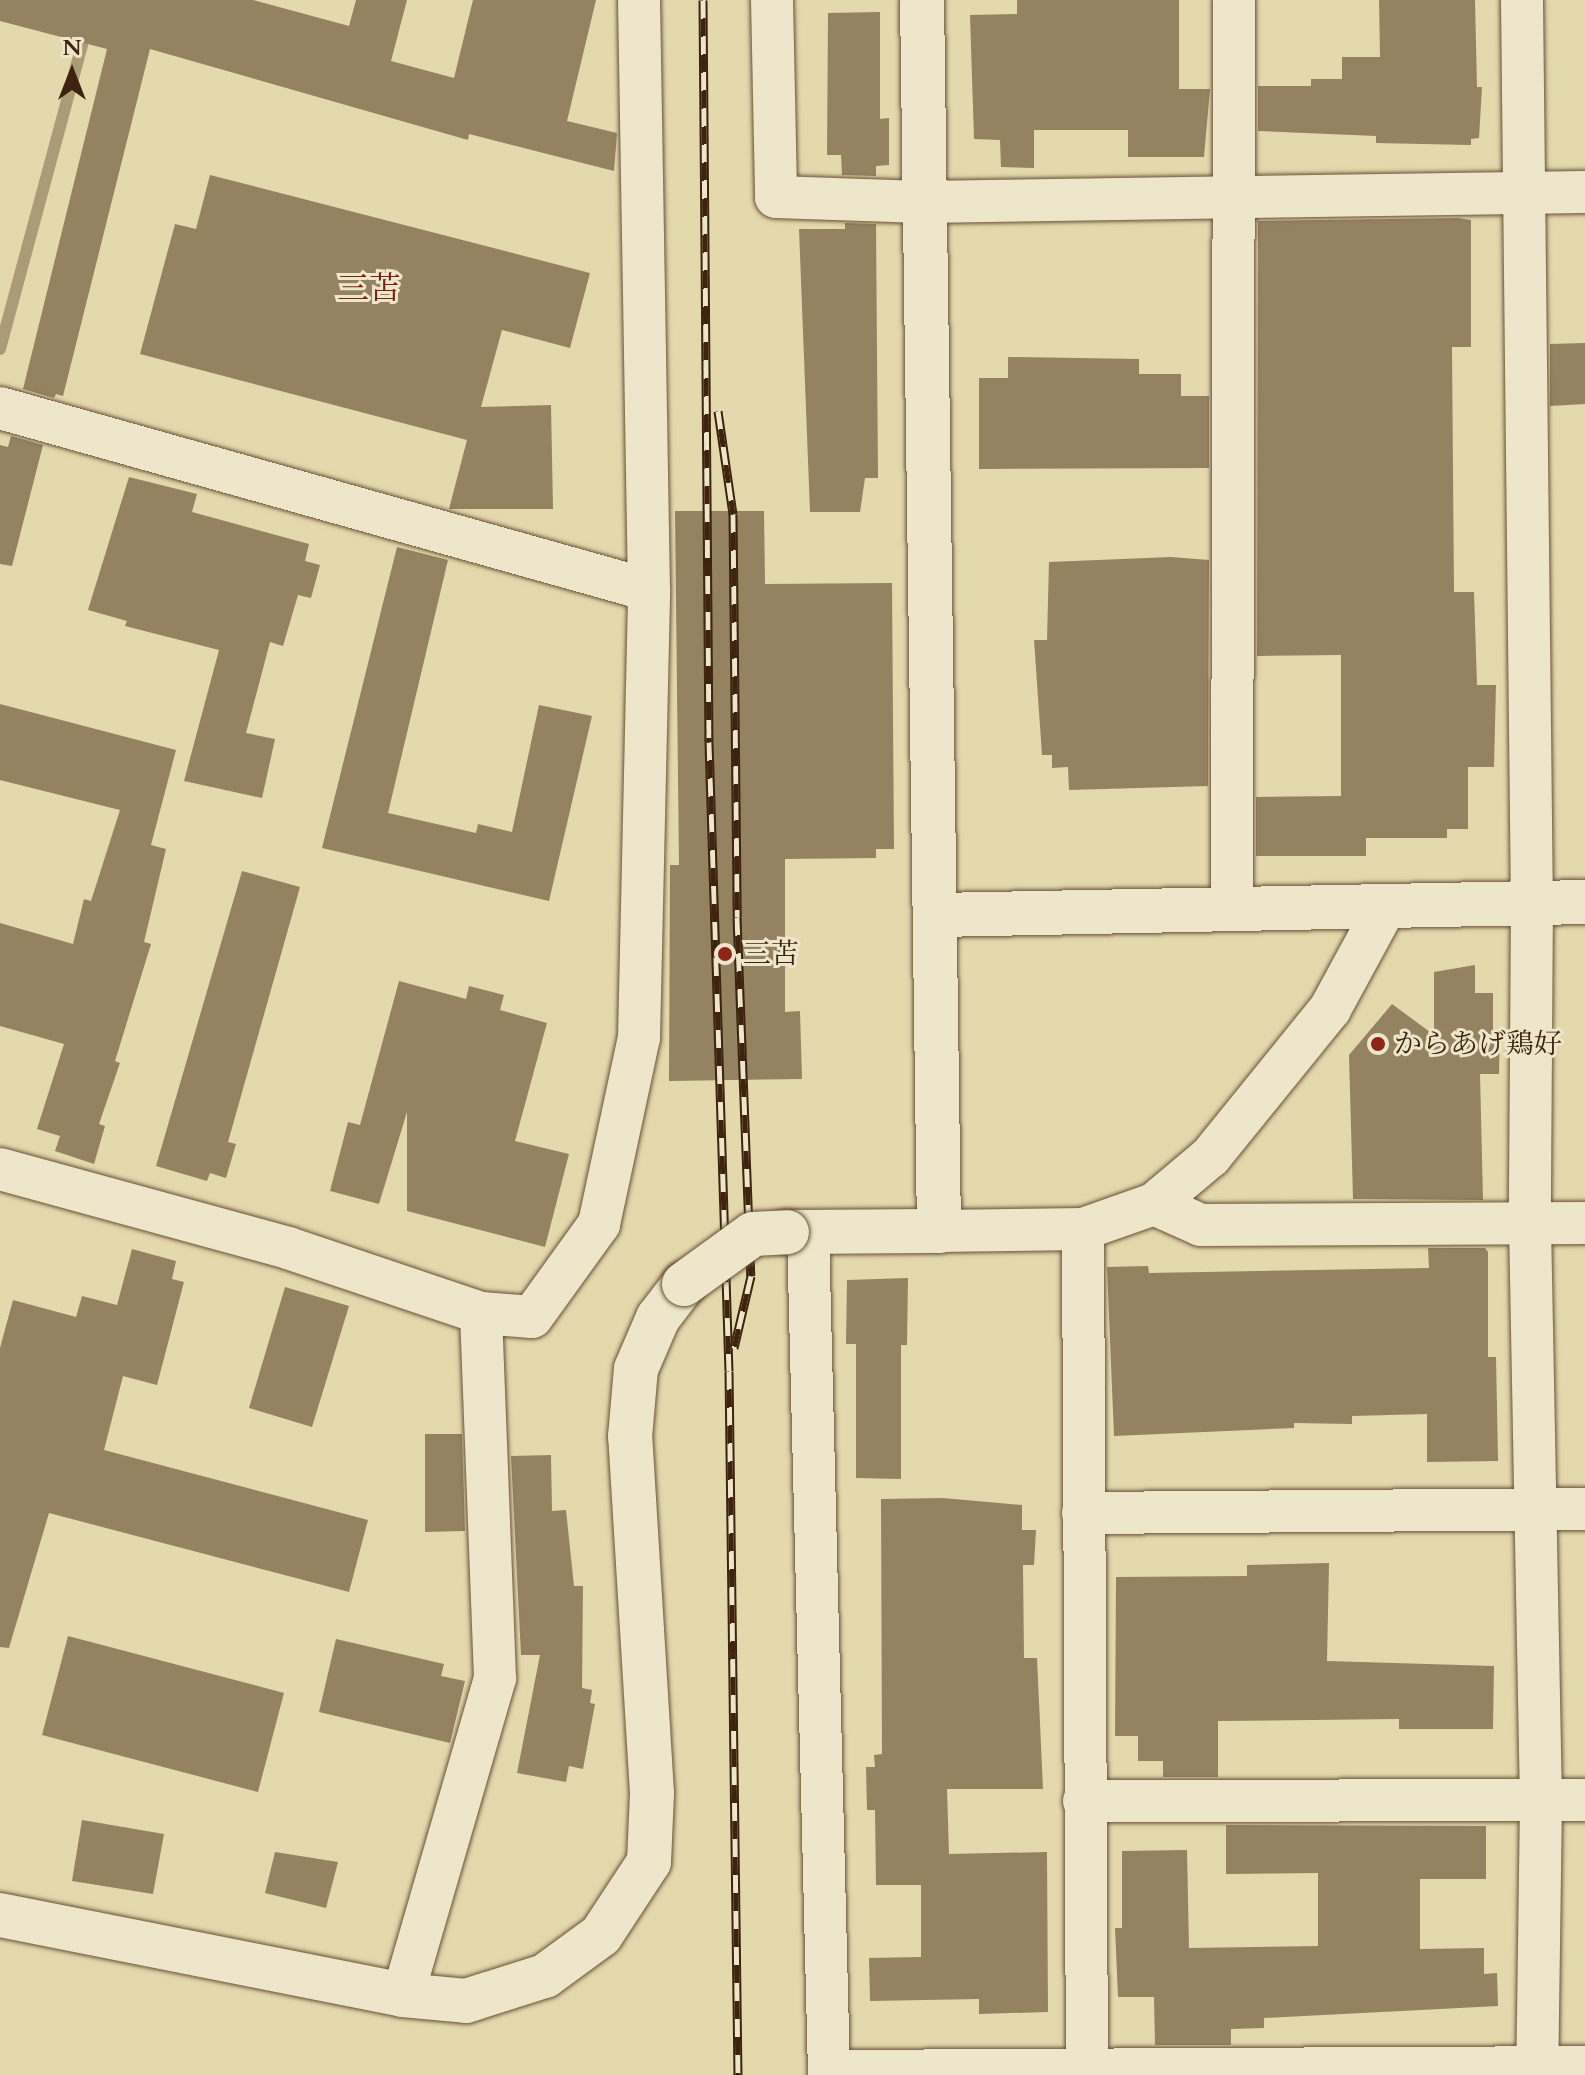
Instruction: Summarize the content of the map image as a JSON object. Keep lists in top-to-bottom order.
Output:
{
  "districts": ["三苫"],
  "places": ["三苫", "からあげ鶏好"],
  "north": "top"
}
